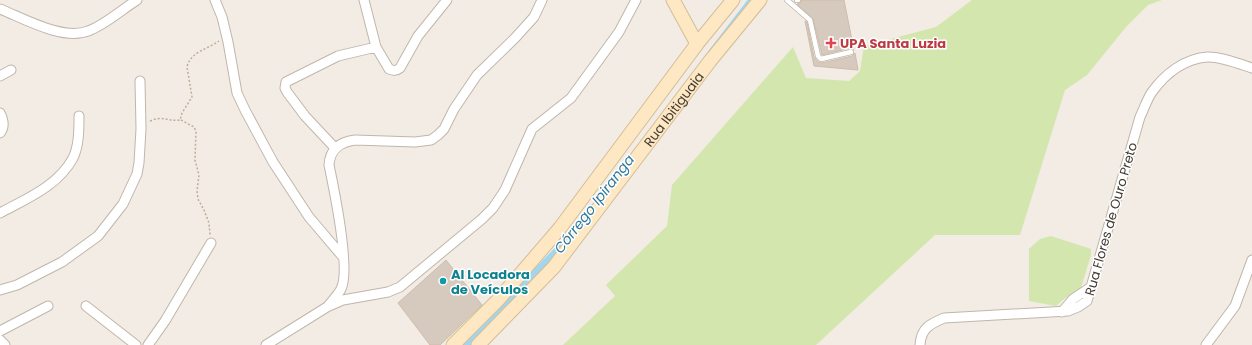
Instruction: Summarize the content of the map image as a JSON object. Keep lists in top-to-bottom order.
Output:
{
  "streets": {
    "main road": ["Rua Ibitiguaia"],
    "street": ["Rua Flores de Ouro Preto"]
  },
  "water": ["Córrego Ipiranga"],
  "places": {
    "health": ["UPA Santa Luzia"],
    "other": ["Al Locadora de Veículos"]
  }
}
